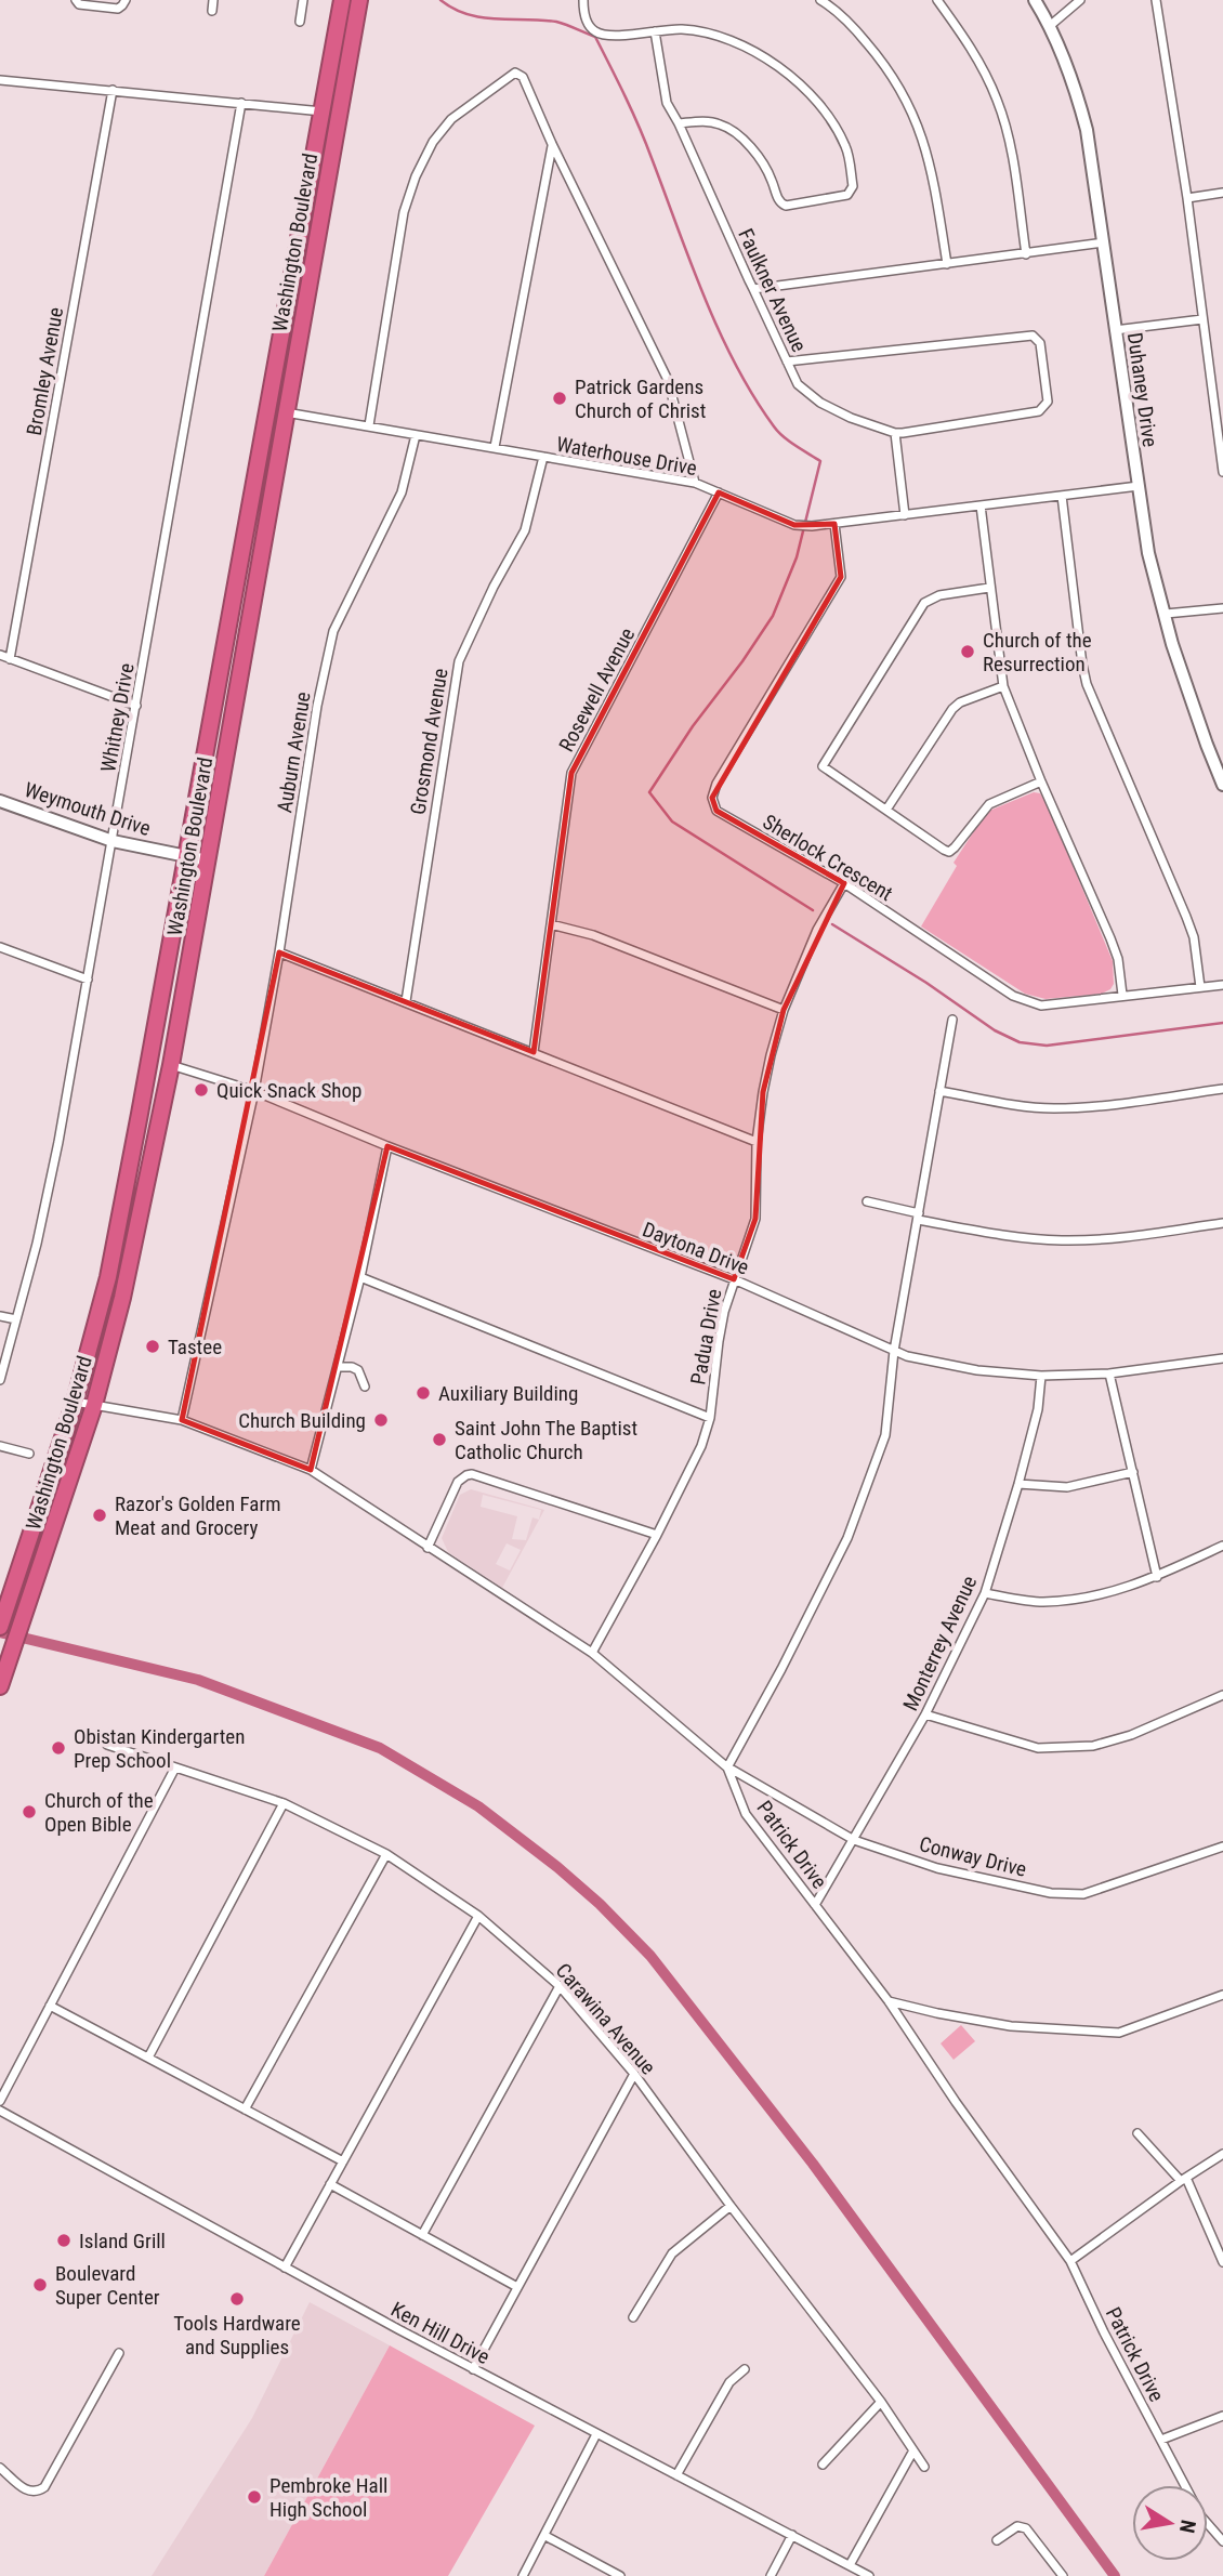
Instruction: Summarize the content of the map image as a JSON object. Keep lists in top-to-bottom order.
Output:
{
  "streets": {
    "highway": ["Washington Boulevard"],
    "street": [
      "Faulkner Avenue",
      "Bromley Avenue",
      "Duhaney Drive",
      "Waterhouse Drive",
      "Rosewell Avenue",
      "Whitney Drive",
      "Grosmond Avenue",
      "Auburn Avenue",
      "Weymouth Drive",
      "Sherlock Crescent",
      "Daytona Drive",
      "Padua Drive",
      "Monterrey Avenue",
      "Patrick Drive",
      "Conway Drive",
      "Carawina Avenue",
      "Ken Hill Drive"
    ]
  },
  "crossings": [
    ["Washington Boulevard", "Waterhouse Drive"],
    ["Washington Boulevard", "Weymouth Drive"],
    ["Washington Boulevard", "Daytona Drive"],
    ["Washington Boulevard", "Patrick Drive"],
    ["Duhaney Drive", "Waterhouse Drive"],
    ["Waterhouse Drive", "Rosewell Avenue"],
    ["Waterhouse Drive", "Grosmond Avenue"],
    ["Waterhouse Drive", "Auburn Avenue"],
    ["Waterhouse Drive", "Sherlock Crescent"],
    ["Whitney Drive", "Weymouth Drive"],
    ["Auburn Avenue", "Daytona Drive"],
    ["Auburn Avenue", "Patrick Drive"],
    ["Sherlock Crescent", "Padua Drive"],
    ["Daytona Drive", "Padua Drive"],
    ["Daytona Drive", "Monterrey Avenue"],
    ["Padua Drive", "Patrick Drive"],
    ["Monterrey Avenue", "Patrick Drive"],
    ["Monterrey Avenue", "Conway Drive"],
    ["Patrick Drive", "Conway Drive"]
  ],
  "places": [
    "Patrick Gardens Church of Christ",
    "Church of the Resurrection",
    "Quick Snack Shop",
    "Tastee",
    "Auxiliary Building",
    "Church Building",
    "Saint John The Baptist Catholic Church",
    "Razor's Golden Farm Meat and Grocery",
    "Obistan Kindergarten Prep School",
    "Church of the Open Bible",
    "Island Grill",
    "Boulevard Super Center",
    "Tools Hardware and Supplies",
    "Pembroke Hall High School"
  ],
  "north": "right"
}
